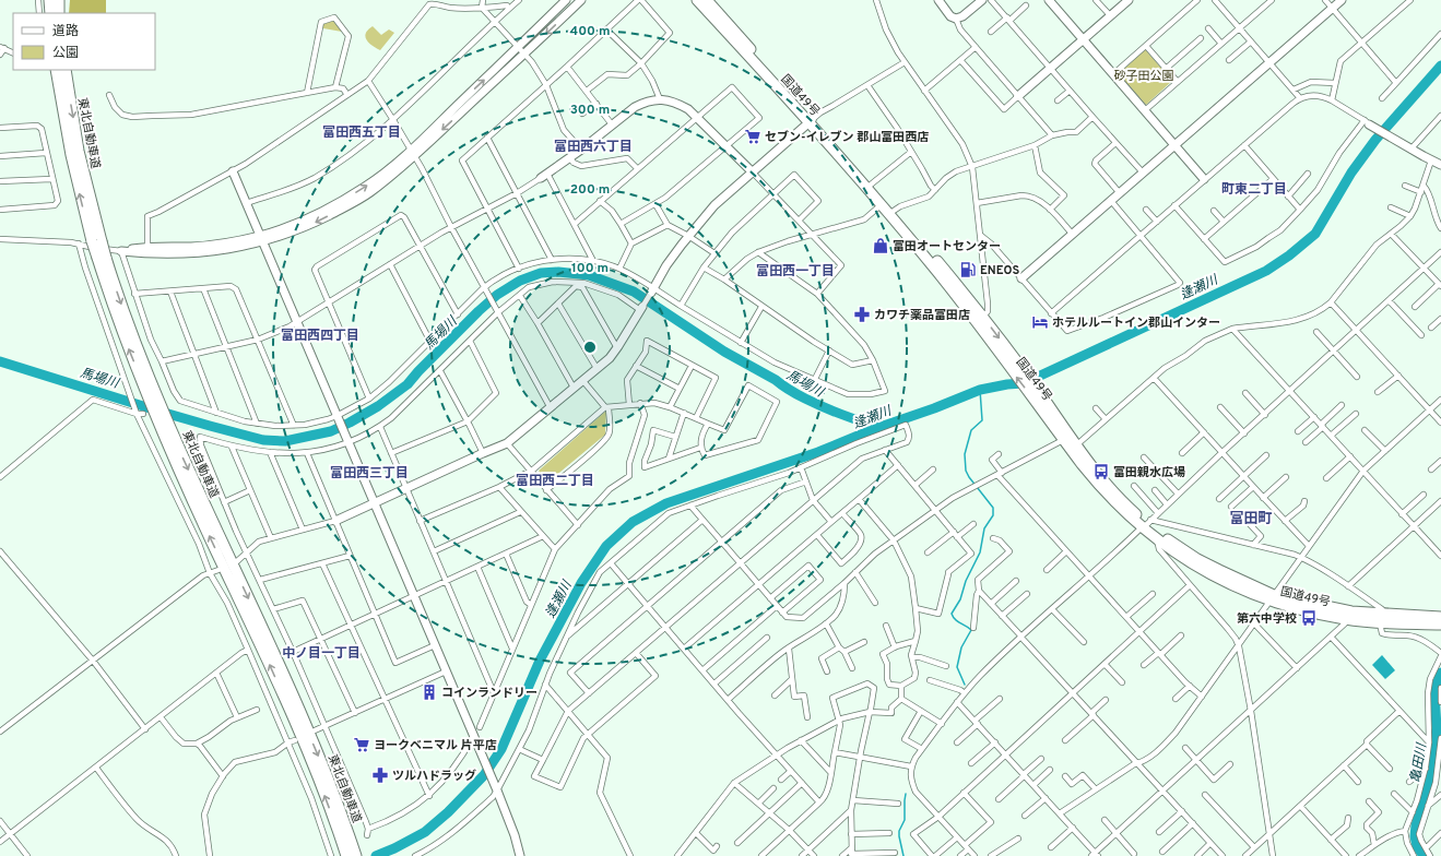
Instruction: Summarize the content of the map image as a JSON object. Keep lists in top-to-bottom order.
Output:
{
  "streets": {
    "highway": ["国道49号", "東北自動車道"]
  },
  "districts": [
    "富田西五丁目",
    "富田西六丁目",
    "町東二丁目",
    "富田西一丁目",
    "富田西四丁目",
    "富田西三丁目",
    "富田西二丁目",
    "富田町",
    "中ノ目一丁目"
  ],
  "water": ["逢瀬川", "馬場川", "亀田川"],
  "parks": ["砂子田公園"],
  "places": {
    "supermarket": ["セブン-イレブン 郡山富田西店", "ヨークベニマル 片平店"],
    "shop": ["富田オートセンター"],
    "fuel station": ["ENEOS"],
    "pharmacy": ["カワチ薬品富田店", "ツルハドラッグ"],
    "hotel": ["ホテルルートイン郡山インター"],
    "bus stop": ["富田親水広場", "第六中学校"],
    "building": ["コインランドリー"]
  },
  "legend": ["道路", "公園"],
  "rings": [
    "400 m",
    "300 m",
    "200 m",
    "100 m"
  ]
}
